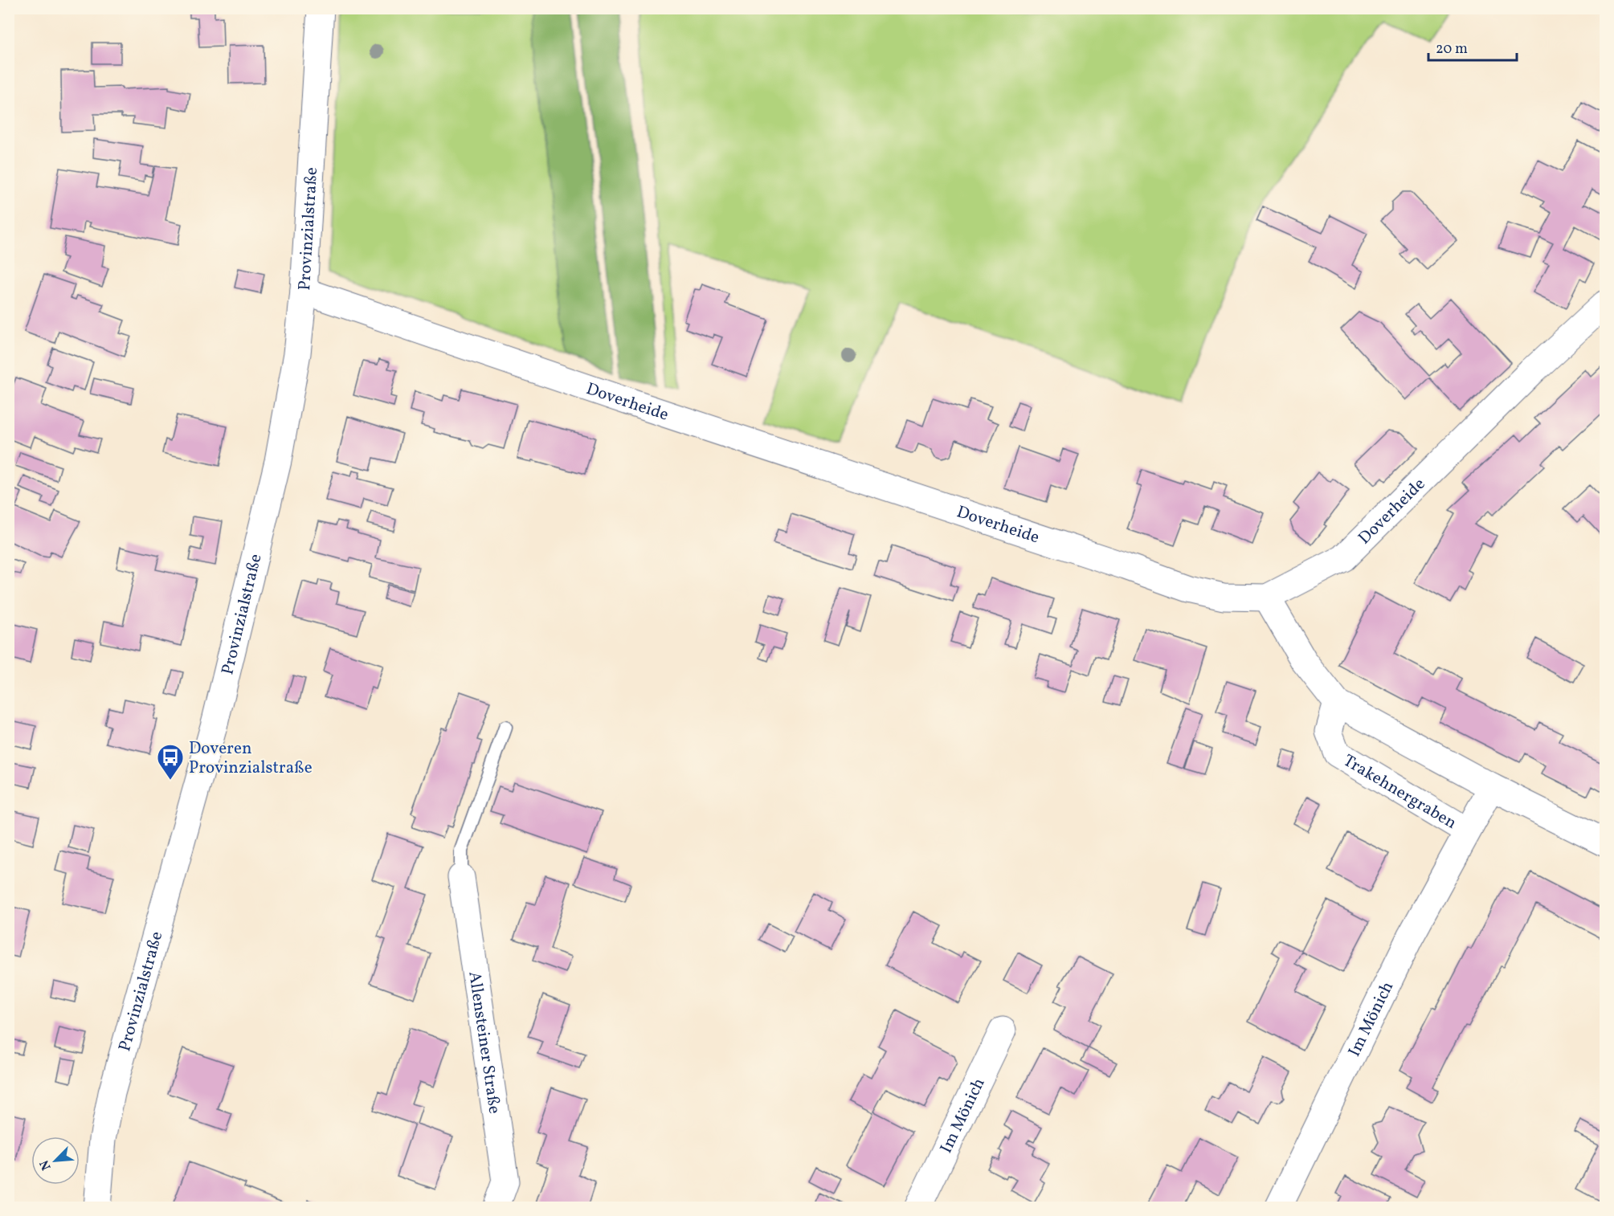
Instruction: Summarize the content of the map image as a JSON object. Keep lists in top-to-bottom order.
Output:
{
  "streets": {
    "street": [
      "Provinzialstraße",
      "Doverheide",
      "Trakehnergraben",
      "Im Mönich",
      "Allensteiner Straße"
    ]
  },
  "crossings": [
    ["Provinzialstraße", "Doverheide"],
    ["Trakehnergraben", "Im Mönich"]
  ],
  "places": {
    "bus stop": ["Doveren Provinzialstraße"]
  },
  "scale_bar": "20 m",
  "north": "bottom left"
}
